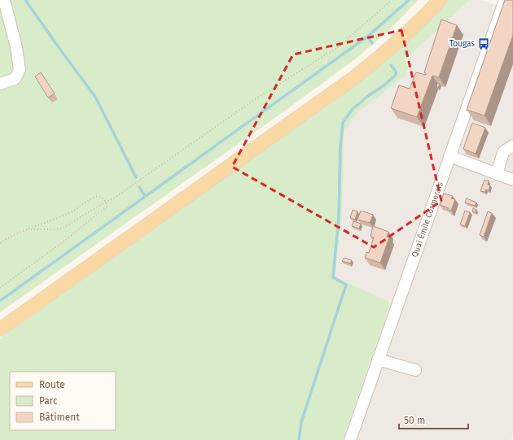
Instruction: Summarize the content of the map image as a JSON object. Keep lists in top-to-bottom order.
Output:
{
  "streets": {
    "street": ["Quai Émile Cormerais"]
  },
  "places": {
    "bus stop": ["Tougas"]
  },
  "legend": ["Route", "Parc", "Bâtiment"],
  "scale_bar": "50 m"
}
